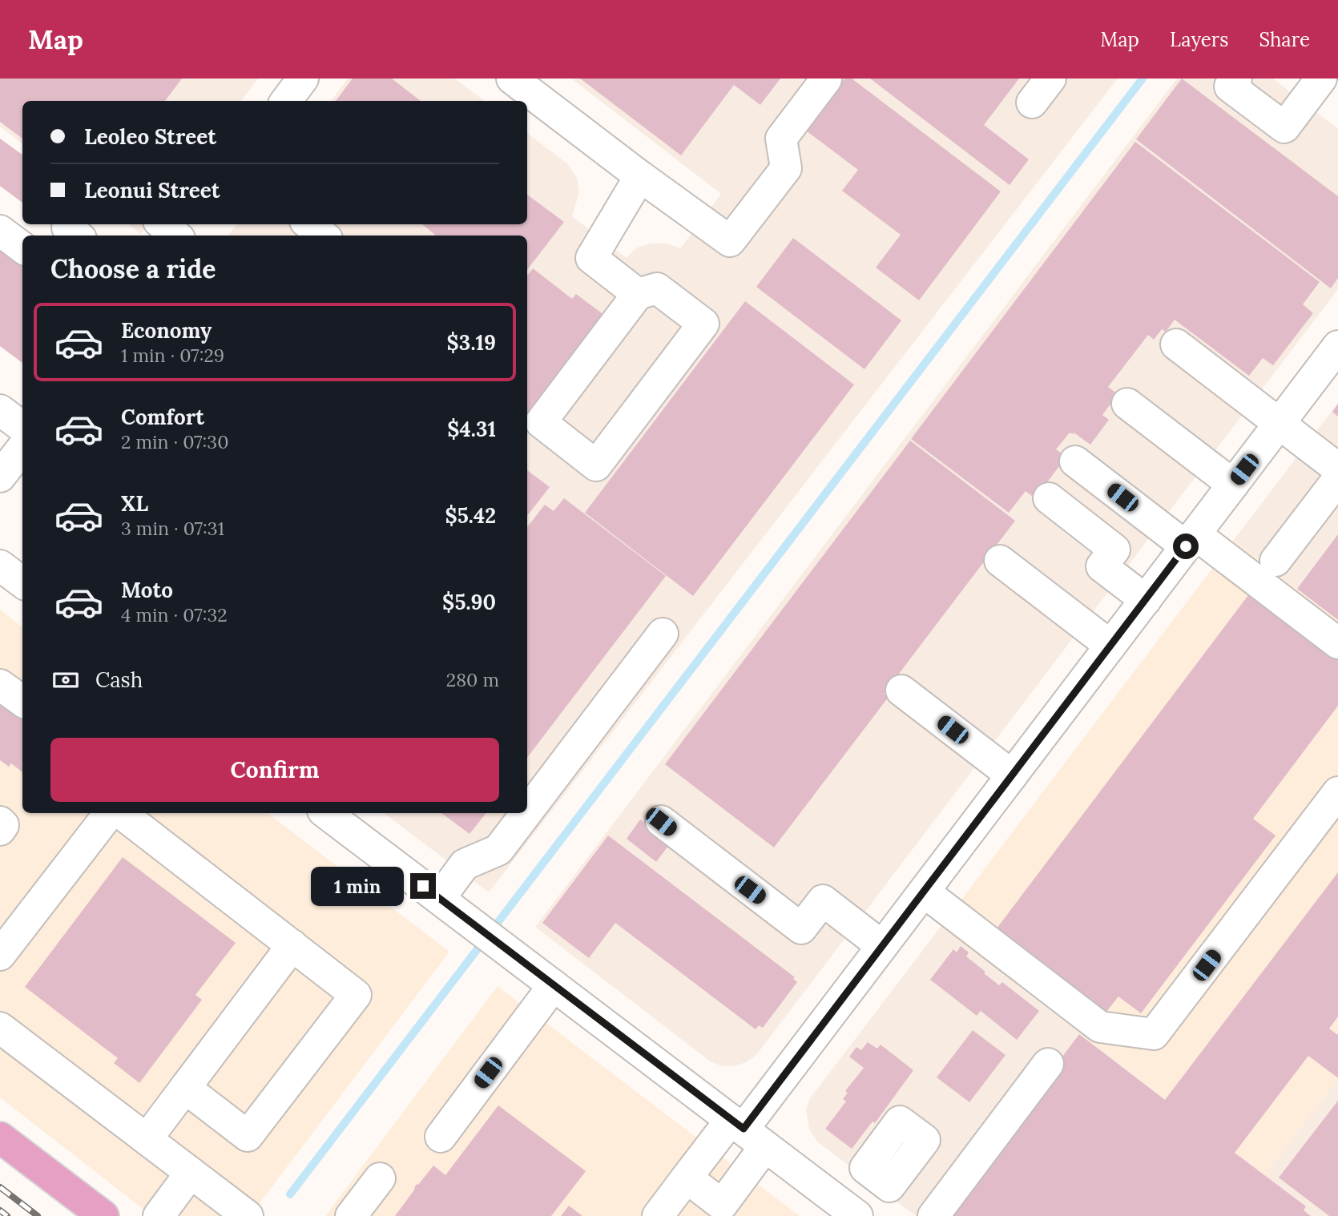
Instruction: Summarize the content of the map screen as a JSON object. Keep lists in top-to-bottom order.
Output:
{
  "page": {
    "header": "Map",
    "nav": ["Map", "Layers", "Share"],
    "banner": ["Leoleo Street", "Leonui Street"],
    "heading": "Choose a ride",
    "list": [
      {
        "name": "Economy",
        "note": "1 min · 07:29",
        "value": "$3.19"
      },
      {
        "name": "Comfort",
        "note": "2 min · 07:30",
        "value": "$4.31"
      },
      {
        "name": "XL",
        "note": "3 min · 07:31",
        "value": "$5.42"
      },
      {
        "name": "Moto",
        "note": "4 min · 07:32",
        "value": "$5.90"
      }
    ],
    "pay": ["Cash", "280 m"],
    "buttons": "Confirm",
    "bubble": "1 min"
  }
}
